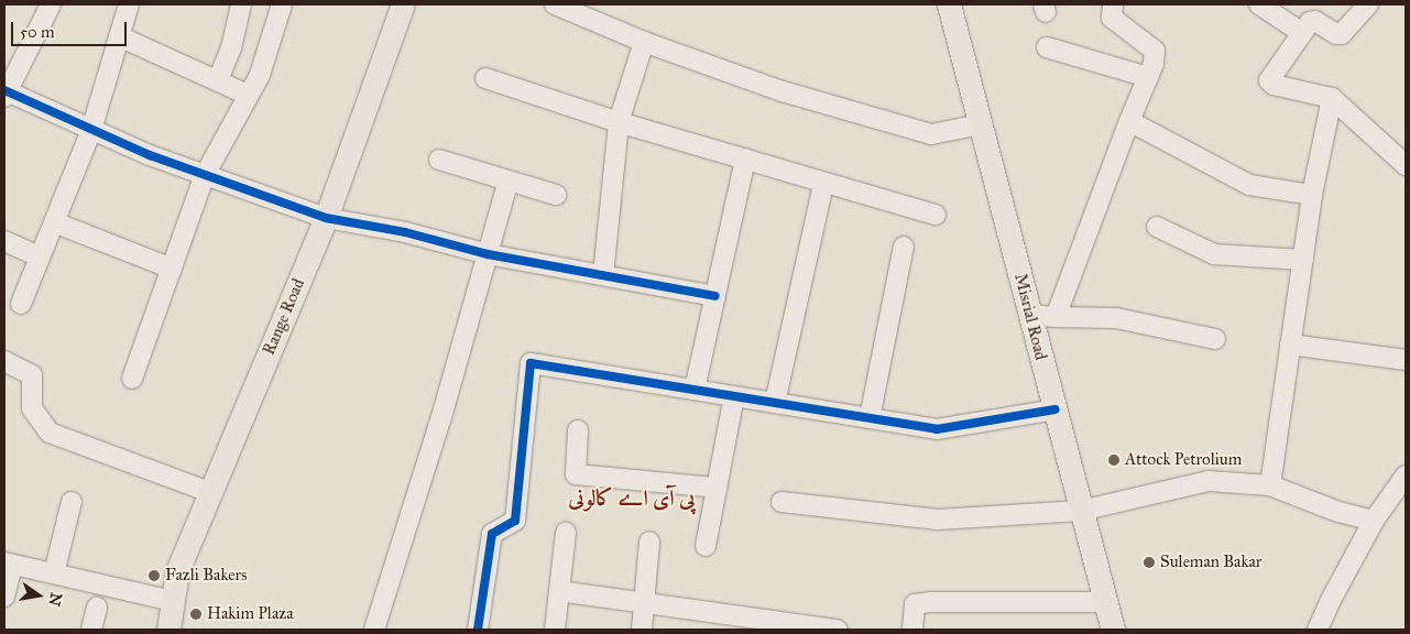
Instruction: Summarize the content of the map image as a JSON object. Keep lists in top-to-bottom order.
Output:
{
  "streets": {
    "main road": ["Range Road", "Misrial Road"]
  },
  "districts": ["پی آی اے کالونی"],
  "places": [
    "Attock Petrolium",
    "Suleman Bakar",
    "Fazli Bakers",
    "Hakim Plaza"
  ],
  "scale_bar": "50 m",
  "north": "right"
}
